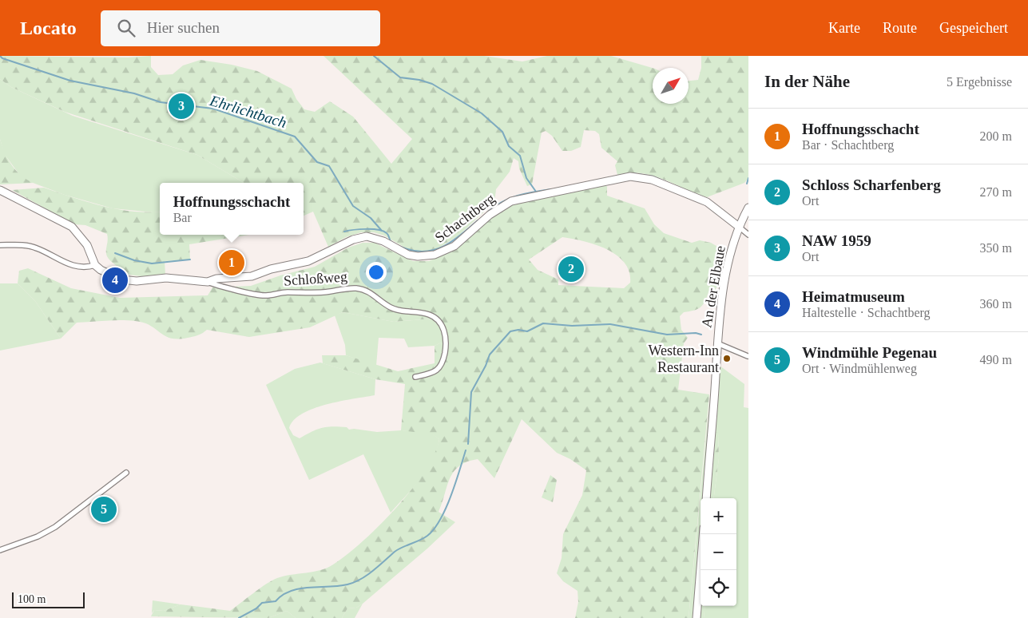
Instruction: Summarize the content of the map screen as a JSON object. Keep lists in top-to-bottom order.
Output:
{
  "streets": {
    "street": ["Schachtberg", "Schloßweg", "An der Elbaue"]
  },
  "crossings": [
    ["Schachtberg", "Schloßweg"],
    ["Schachtberg", "An der Elbaue"]
  ],
  "water": ["Ehrlichtbach"],
  "places": ["Western-Inn Restaurant"],
  "scale_bar": "100 m",
  "north": "top right",
  "page": {
    "header": "Locato",
    "search": "Hier suchen",
    "nav": ["Karte", "Route", "Gespeichert"],
    "heading": ["In der Nähe", "5 Ergebnisse"],
    "pins": [
      "3",
      "1",
      "2",
      "4",
      "5"
    ],
    "list": [
      {
        "mark": "1",
        "name": "Hoffnungsschacht",
        "note": "Bar · Schachtberg",
        "value": "200 m"
      },
      {
        "mark": "2",
        "name": "Schloss Scharfenberg",
        "note": "Ort",
        "value": "270 m"
      },
      {
        "mark": "3",
        "name": "NAW 1959",
        "note": "Ort",
        "value": "350 m"
      },
      {
        "mark": "4",
        "name": "Heimatmuseum",
        "note": "Haltestelle · Schachtberg",
        "value": "360 m"
      },
      {
        "mark": "5",
        "name": "Windmühle Pegenau",
        "note": "Ort · Windmühlenweg",
        "value": "490 m"
      }
    ],
    "popup": ["Hoffnungsschacht", "Bar"],
    "map_buttons": ["+", "−"],
    "scale": "100 m"
  }
}
